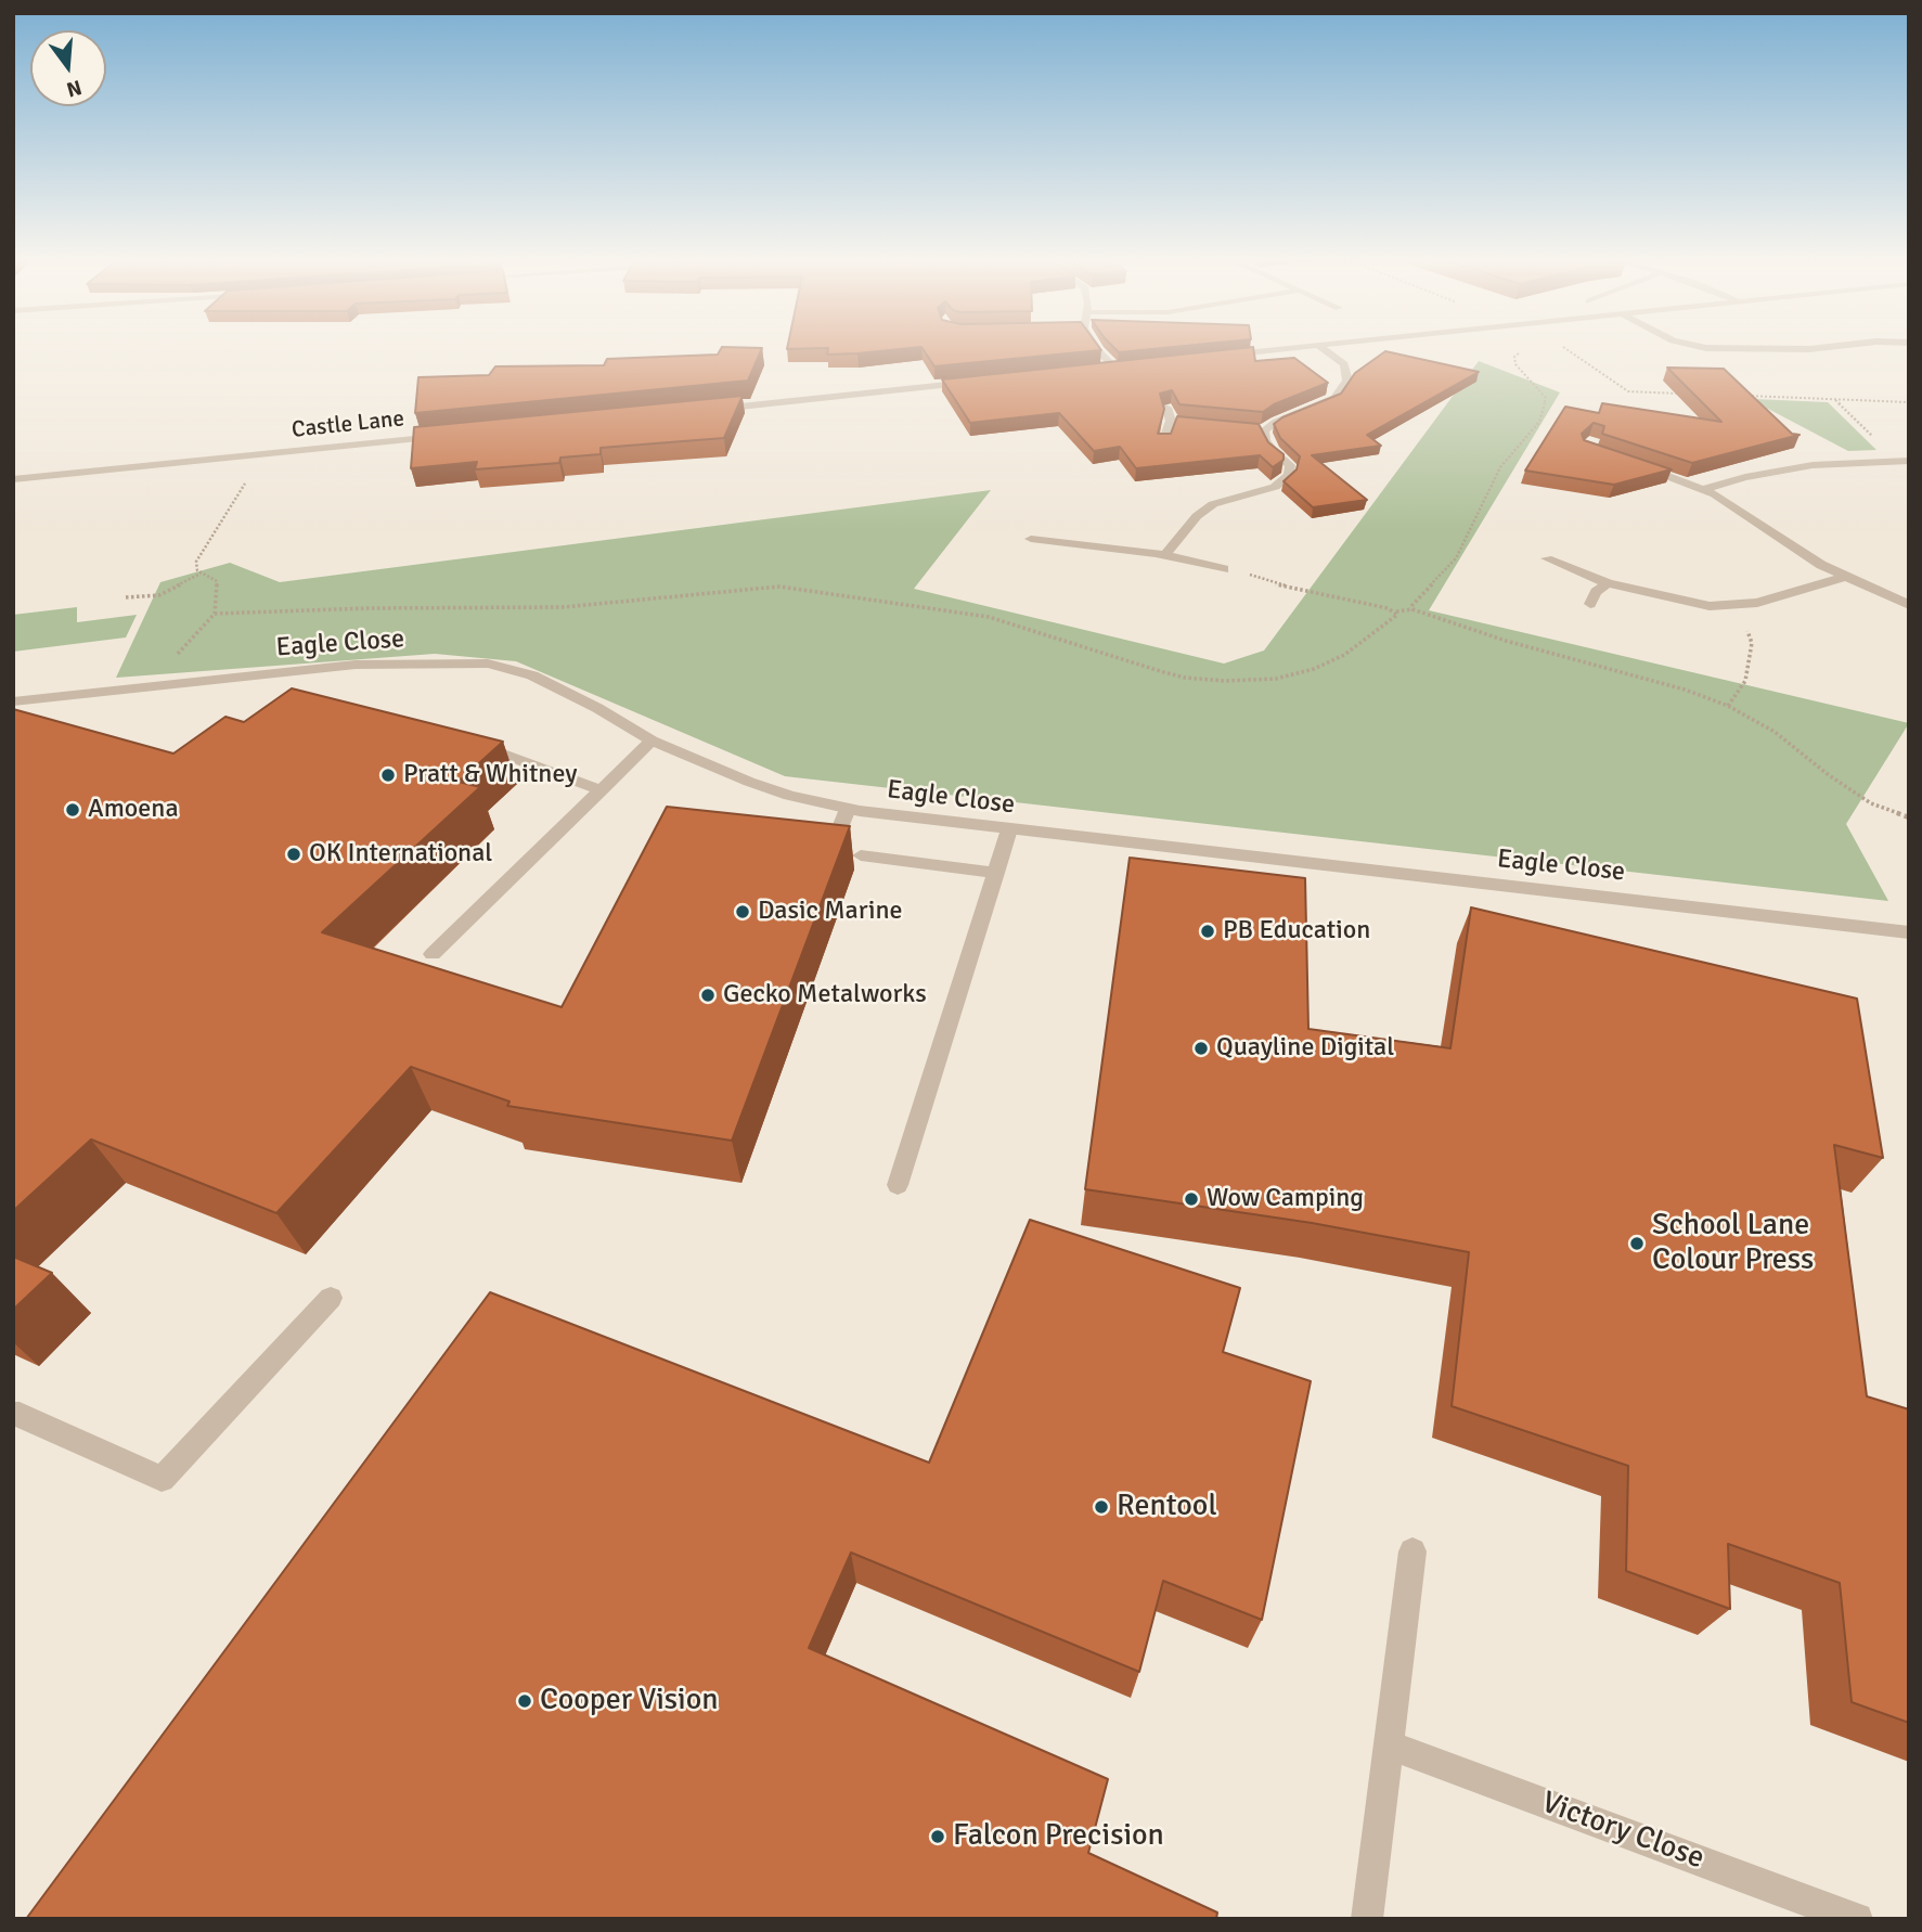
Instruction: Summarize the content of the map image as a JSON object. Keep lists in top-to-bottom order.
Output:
{
  "streets": {
    "street": ["Castle Lane", "Eagle Close", "Victory Close"]
  },
  "places": [
    "Pratt & Whitney",
    "Amoena",
    "OK International",
    "Dasic Marine",
    "PB Education",
    "Gecko Metalworks",
    "Quayline Digital",
    "Wow Camping",
    "School Lane Colour Press",
    "Rentool",
    "Cooper Vision",
    "Falcon Precision"
  ],
  "north": "bottom"
}
